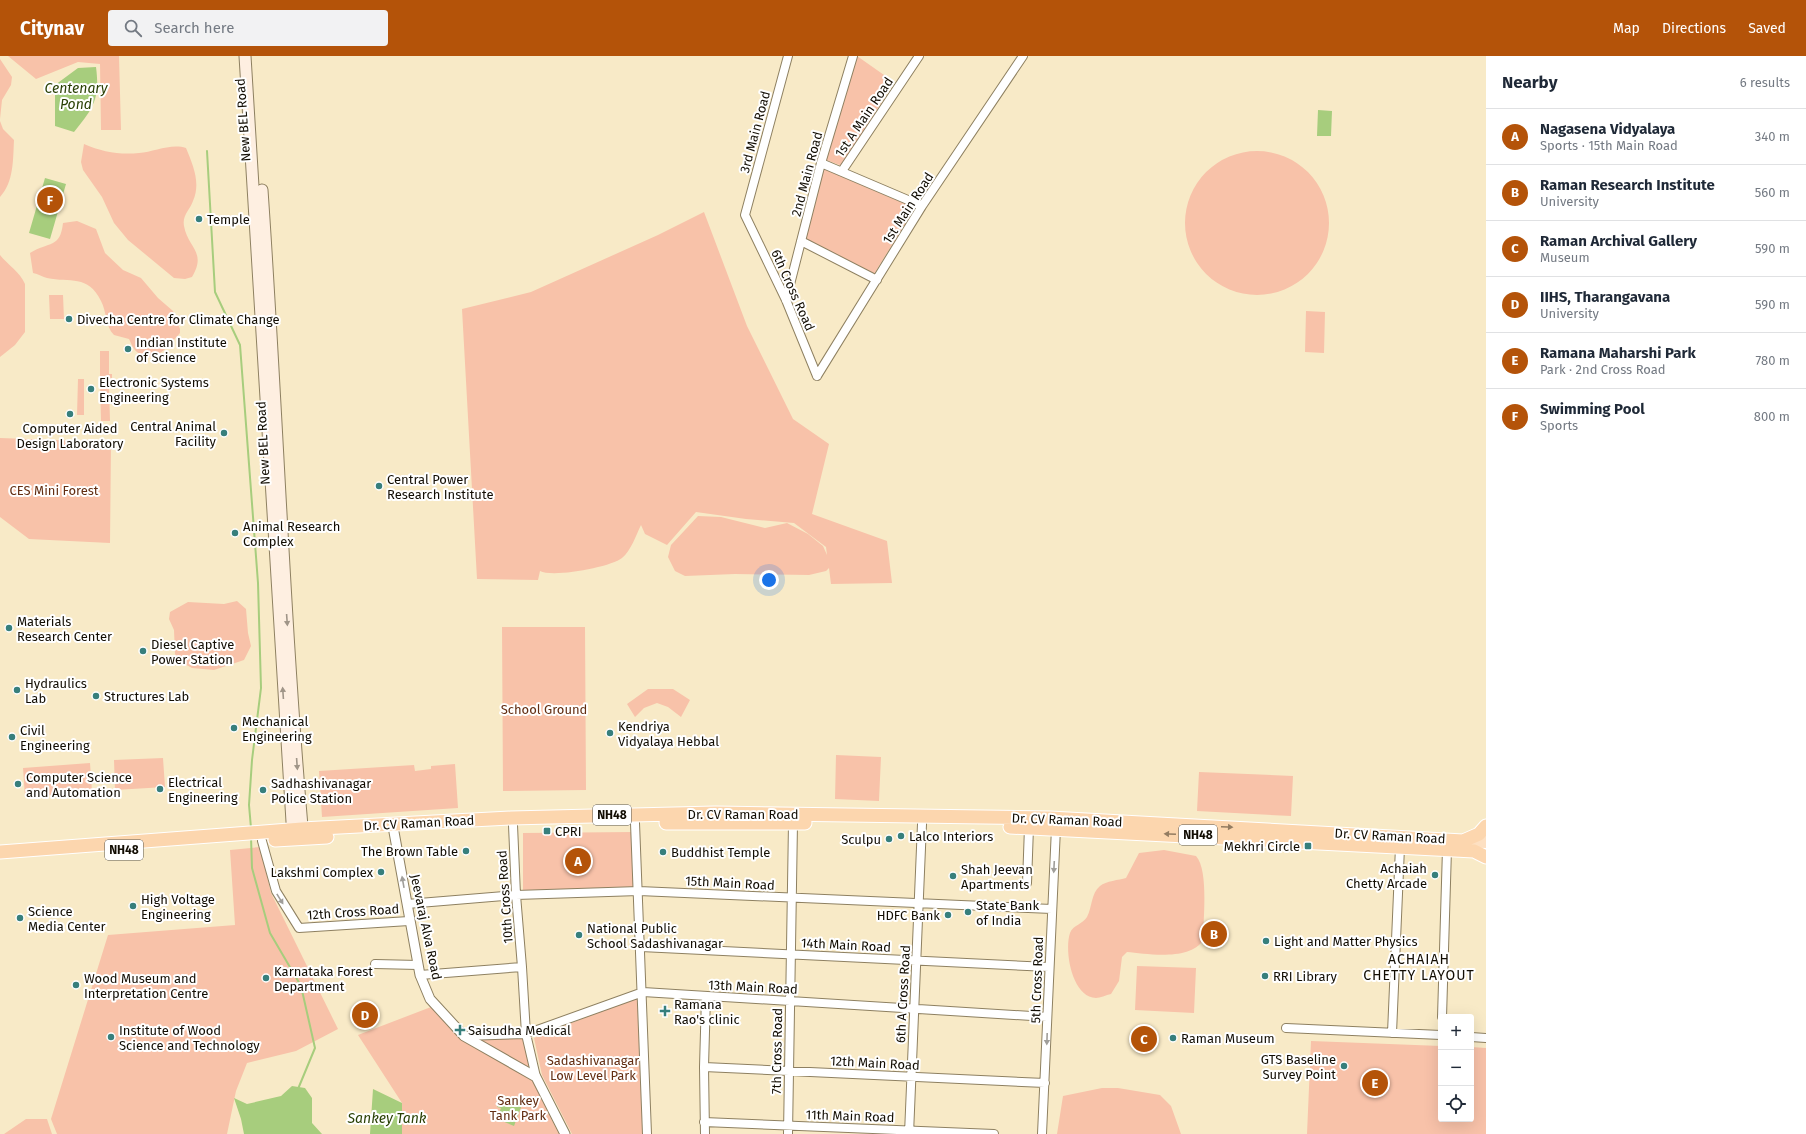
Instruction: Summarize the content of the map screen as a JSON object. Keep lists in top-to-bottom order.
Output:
{
  "streets": {
    "highway": ["Dr. CV Raman Road", "NH48"],
    "main road": ["New BEL Road"],
    "street": [
      "1st A Main Road",
      "3rd Main Road",
      "2nd Main Road",
      "1st Main Road",
      "6th Cross Road",
      "15th Main Road",
      "10th Cross Road",
      "12th Cross Road",
      "Jeevaraj Alva Road",
      "14th Main Road",
      "5th Cross Road",
      "13th Main Road",
      "6th A Cross Road",
      "7th Cross Road",
      "12th Main Road",
      "11th Main Road"
    ]
  },
  "crossings": [
    ["New BEL Road", "Dr. CV Raman Road"],
    ["3rd Main Road", "6th Cross Road"],
    ["2nd Main Road", "6th Cross Road"],
    ["1st Main Road", "6th Cross Road"],
    ["Dr. CV Raman Road", "NH48"],
    ["Dr. CV Raman Road", "10th Cross Road"],
    ["Dr. CV Raman Road", "12th Cross Road"],
    ["Dr. CV Raman Road", "Jeevaraj Alva Road"],
    ["Dr. CV Raman Road", "5th Cross Road"],
    ["Dr. CV Raman Road", "6th A Cross Road"],
    ["Dr. CV Raman Road", "7th Cross Road"],
    ["15th Main Road", "10th Cross Road"],
    ["15th Main Road", "Jeevaraj Alva Road"],
    ["15th Main Road", "5th Cross Road"],
    ["15th Main Road", "6th A Cross Road"],
    ["15th Main Road", "7th Cross Road"],
    ["10th Cross Road", "Jeevaraj Alva Road"],
    ["10th Cross Road", "13th Main Road"],
    ["12th Cross Road", "Jeevaraj Alva Road"],
    ["Jeevaraj Alva Road", "13th Main Road"],
    ["14th Main Road", "5th Cross Road"],
    ["14th Main Road", "6th A Cross Road"],
    ["14th Main Road", "7th Cross Road"],
    ["5th Cross Road", "13th Main Road"],
    ["5th Cross Road", "12th Main Road"],
    ["13th Main Road", "6th A Cross Road"],
    ["13th Main Road", "7th Cross Road"],
    ["6th A Cross Road", "12th Main Road"],
    ["6th A Cross Road", "11th Main Road"],
    ["7th Cross Road", "12th Main Road"],
    ["7th Cross Road", "11th Main Road"]
  ],
  "one_way": ["12th Cross Road"],
  "districts": ["ACHAIAH CHETTY LAYOUT"],
  "water": ["Centenary Pond", "Sankey Tank"],
  "parks": [
    "CES Mini Forest",
    "School Ground",
    "Sadashivanagar Low Level Park",
    "Sankey Tank Park"
  ],
  "places": {
    "other": [
      "Temple",
      "Divecha Centre for Climate Change",
      "Indian Institute of Science",
      "Electronic Systems Engineering",
      "Computer Aided Design Laboratory",
      "Central Animal Facility",
      "Central Power Research Institute",
      "Animal Research Complex",
      "Materials Research Center",
      "Diesel Captive Power Station",
      "Hydraulics Lab",
      "Structures Lab",
      "Mechanical Engineering",
      "Kendriya Vidyalaya Hebbal",
      "Civil Engineering",
      "Computer Science and Automation",
      "Electrical Engineering",
      "Sadhashivanagar Police Station",
      "Lalco Interiors",
      "Sculpu",
      "The Brown Table",
      "Buddhist Temple",
      "Lakshmi Complex",
      "Achaiah Chetty Arcade",
      "Shah Jeevan Apartments",
      "High Voltage Engineering",
      "State Bank of India",
      "HDFC Bank",
      "Science Media Center",
      "National Public School Sadashivanagar",
      "Light and Matter Physics",
      "RRI Library",
      "Karnataka Forest Department",
      "Wood Museum and Interpretation Centre",
      "Institute of Wood Science and Technology",
      "Raman Museum",
      "GTS Baseline Survey Point"
    ],
    "transit": ["CPRI", "Mekhri Circle"],
    "health": ["Ramana Rao's clinic", "Saisudha Medical"]
  },
  "page": {
    "header": "Citynav",
    "search": "Search here",
    "nav": ["Map", "Directions", "Saved"],
    "heading": ["Nearby", "6 results"],
    "list": [
      {
        "mark": "A",
        "name": "Nagasena Vidyalaya",
        "note": "Sports · 15th Main Road",
        "value": "340 m"
      },
      {
        "mark": "B",
        "name": "Raman Research Institute",
        "note": "University",
        "value": "560 m"
      },
      {
        "mark": "C",
        "name": "Raman Archival Gallery",
        "note": "Museum",
        "value": "590 m"
      },
      {
        "mark": "D",
        "name": "IIHS, Tharangavana",
        "note": "University",
        "value": "590 m"
      },
      {
        "mark": "E",
        "name": "Ramana Maharshi Park",
        "note": "Park · 2nd Cross Road",
        "value": "780 m"
      },
      {
        "mark": "F",
        "name": "Swimming Pool",
        "note": "Sports",
        "value": "800 m"
      }
    ],
    "pins": [
      "F",
      "A",
      "B",
      "D",
      "C",
      "E"
    ],
    "map_buttons": ["+", "−"]
  }
}
